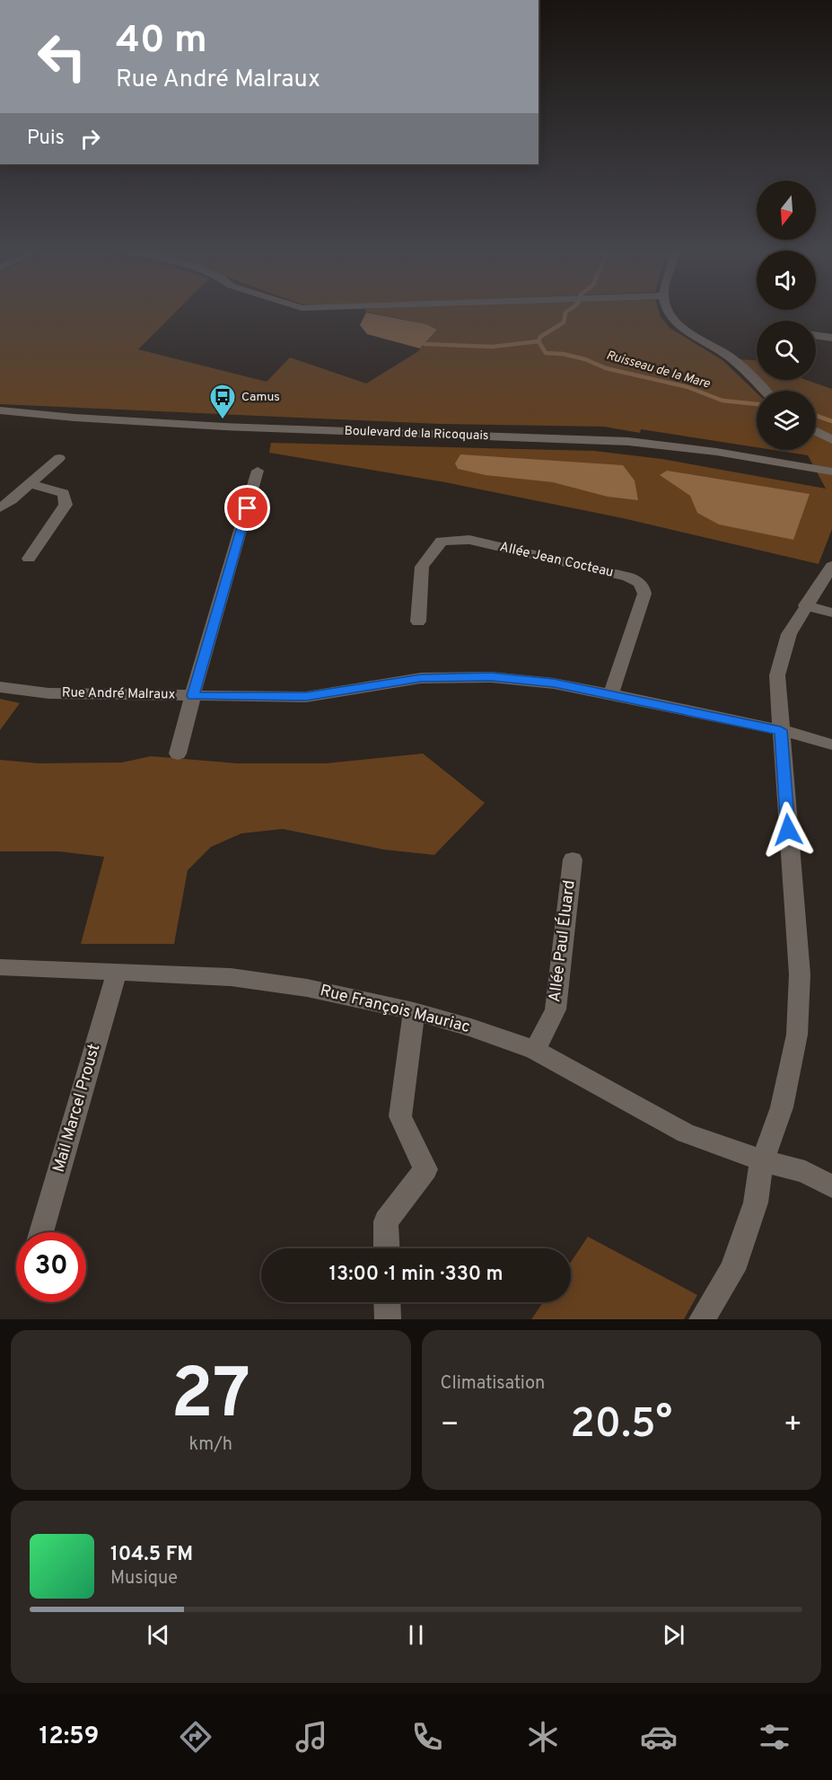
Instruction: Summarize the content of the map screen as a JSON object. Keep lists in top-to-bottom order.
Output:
{
  "streets": {
    "street": [
      "Boulevard de la Ricoquais",
      "Allée Jean Cocteau",
      "Rue André Malraux",
      "Allée Paul Éluard",
      "Rue François Mauriac",
      "Mail Marcel Proust"
    ]
  },
  "crossings": [
    ["Allée Jean Cocteau", "Rue André Malraux"],
    ["Allée Paul Éluard", "Rue François Mauriac"],
    ["Rue François Mauriac", "Mail Marcel Proust"]
  ],
  "water": ["Ruisseau de la Mare"],
  "places": {
    "bus stop": ["Camus"]
  },
  "north": "bottom",
  "page": {
    "turn": ["40 m", "Rue André Malraux"],
    "then": "Puis",
    "limit": "30",
    "trip": "13:00 · 1 min · 330 m",
    "tile": [
      ["27", "km/h"],
      "Climatisation"
    ],
    "heat": ["−", "20.5°", "+"],
    "song": ["104.5 FM", "Musique"],
    "tabs": "12:59"
  }
}
